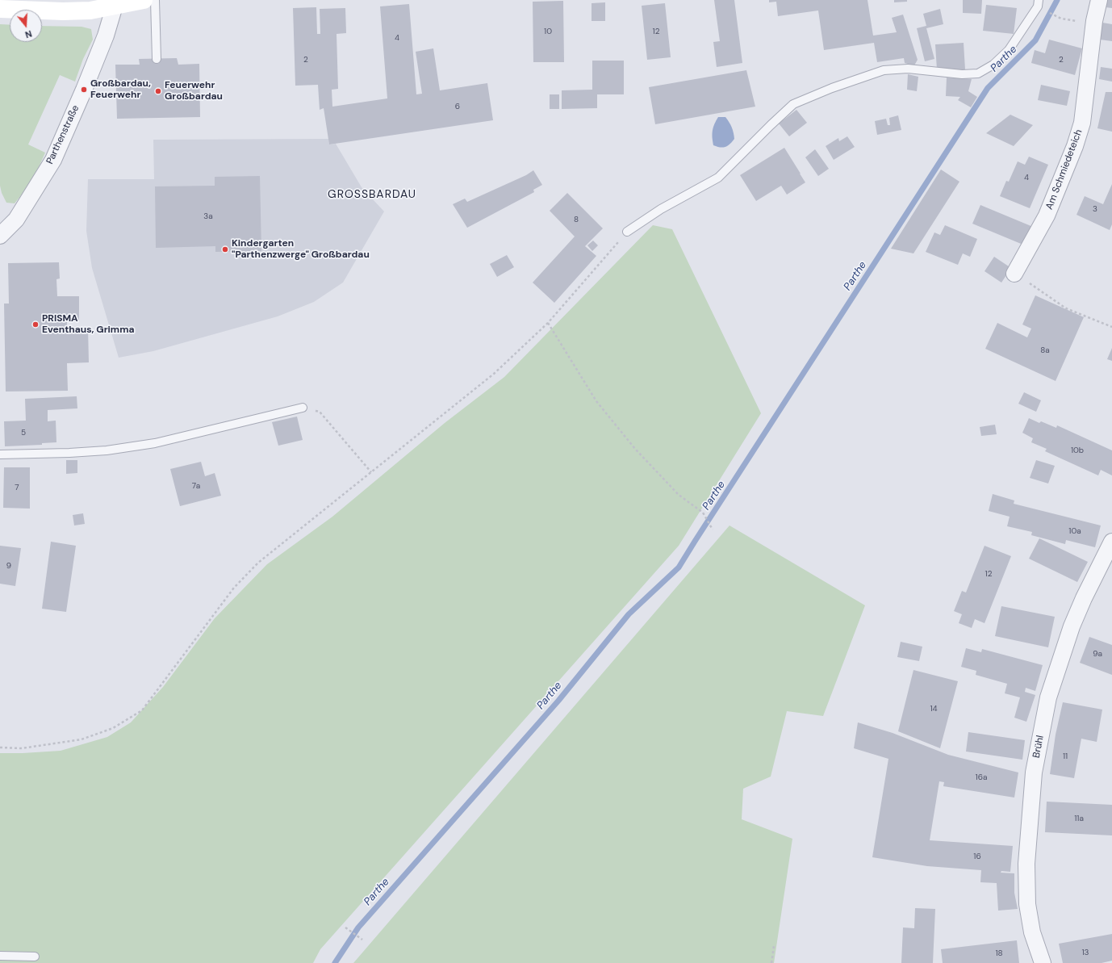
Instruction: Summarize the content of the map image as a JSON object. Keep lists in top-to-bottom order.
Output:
{
  "streets": {
    "street": ["Parthenstraße", "Am Schmiedeteich", "Brühl"]
  },
  "districts": ["GROSSBARDAU"],
  "water": ["Parthe"],
  "places": [
    "Großbardau, Feuerwehr",
    "Feuerwehr Großbardau",
    "Kindergarten \"Parthenzwerge\" Großbardau",
    "PRISMA Eventhaus, Grimma"
  ],
  "house_numbers": [
    "10",
    "12",
    "4",
    "2",
    "2",
    "6",
    "4",
    "3",
    "3a",
    "8",
    "8a",
    "5",
    "10b",
    "7a",
    "7",
    "10a",
    "9",
    "12",
    "9a",
    "14",
    "11",
    "16a",
    "11a",
    "16",
    "13",
    "18"
  ],
  "north": "bottom"
}
